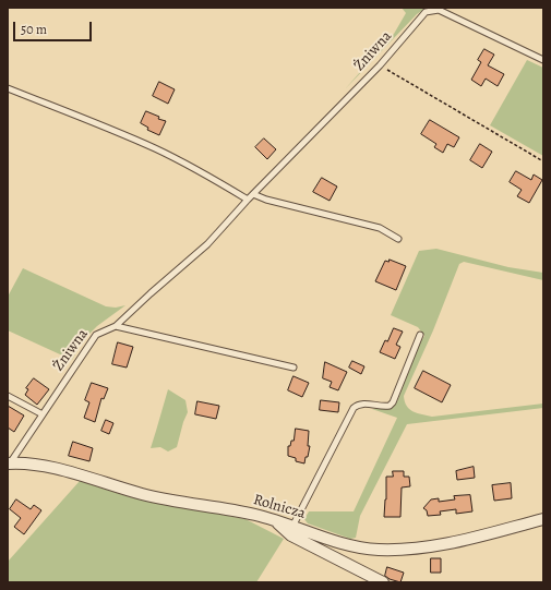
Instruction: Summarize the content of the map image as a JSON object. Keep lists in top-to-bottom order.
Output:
{
  "streets": {
    "street": ["Rolnicza"],
    "lane": ["Żniwna"]
  },
  "crossings": [
    ["Żniwna", "Rolnicza"]
  ],
  "scale_bar": "50 m"
}
